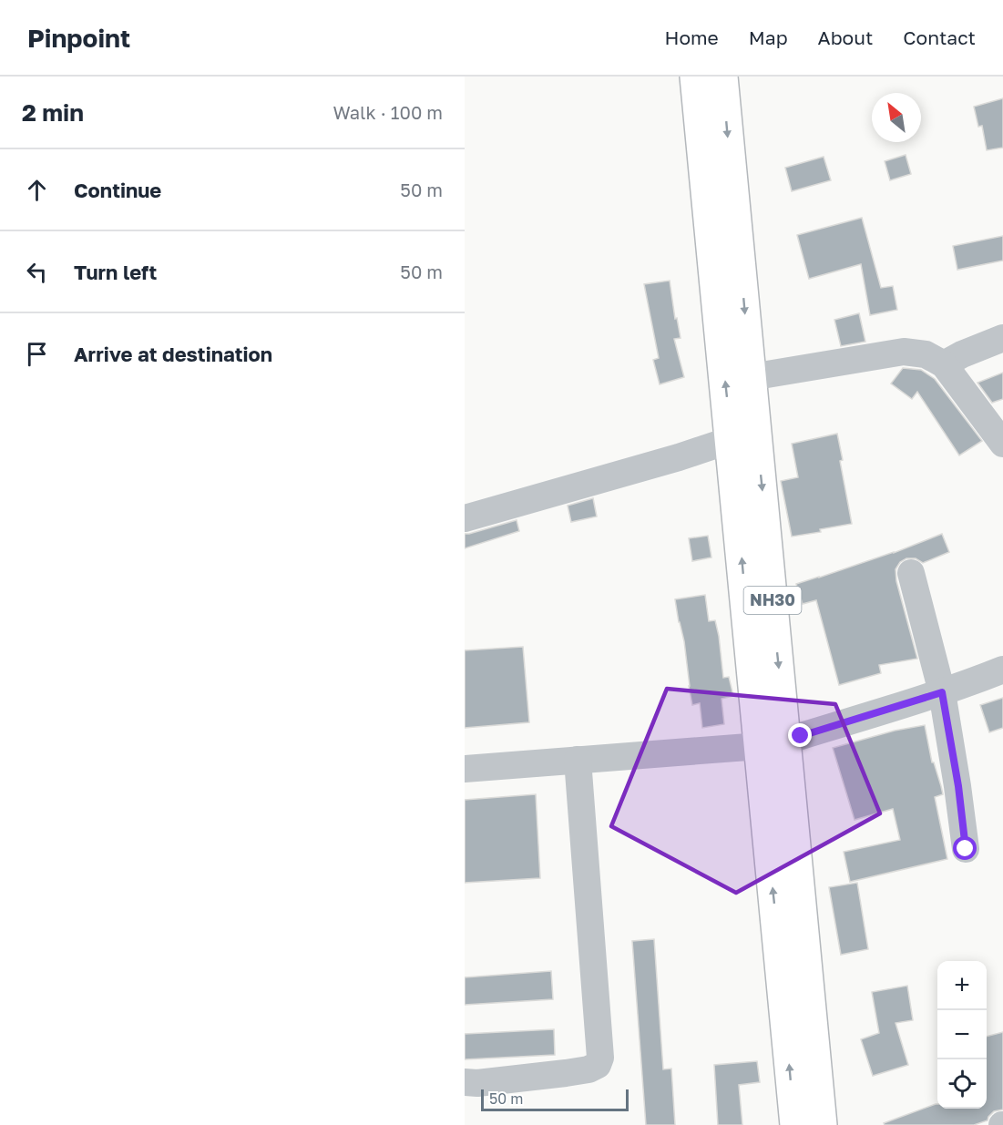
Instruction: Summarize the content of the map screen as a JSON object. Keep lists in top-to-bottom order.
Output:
{
  "streets": {
    "highway": ["NH30"]
  },
  "scale_bar": "50 m",
  "north": "top left",
  "page": {
    "header": "Pinpoint",
    "nav": [
      "Home",
      "Map",
      "About",
      "Contact"
    ],
    "heading": ["2 min", "Walk · 100 m"],
    "list": [
      ["Continue", "50 m"],
      ["Turn left", "50 m"],
      "Arrive at destination"
    ],
    "map_buttons": ["+", "−"],
    "scale": "50 m"
  }
}
